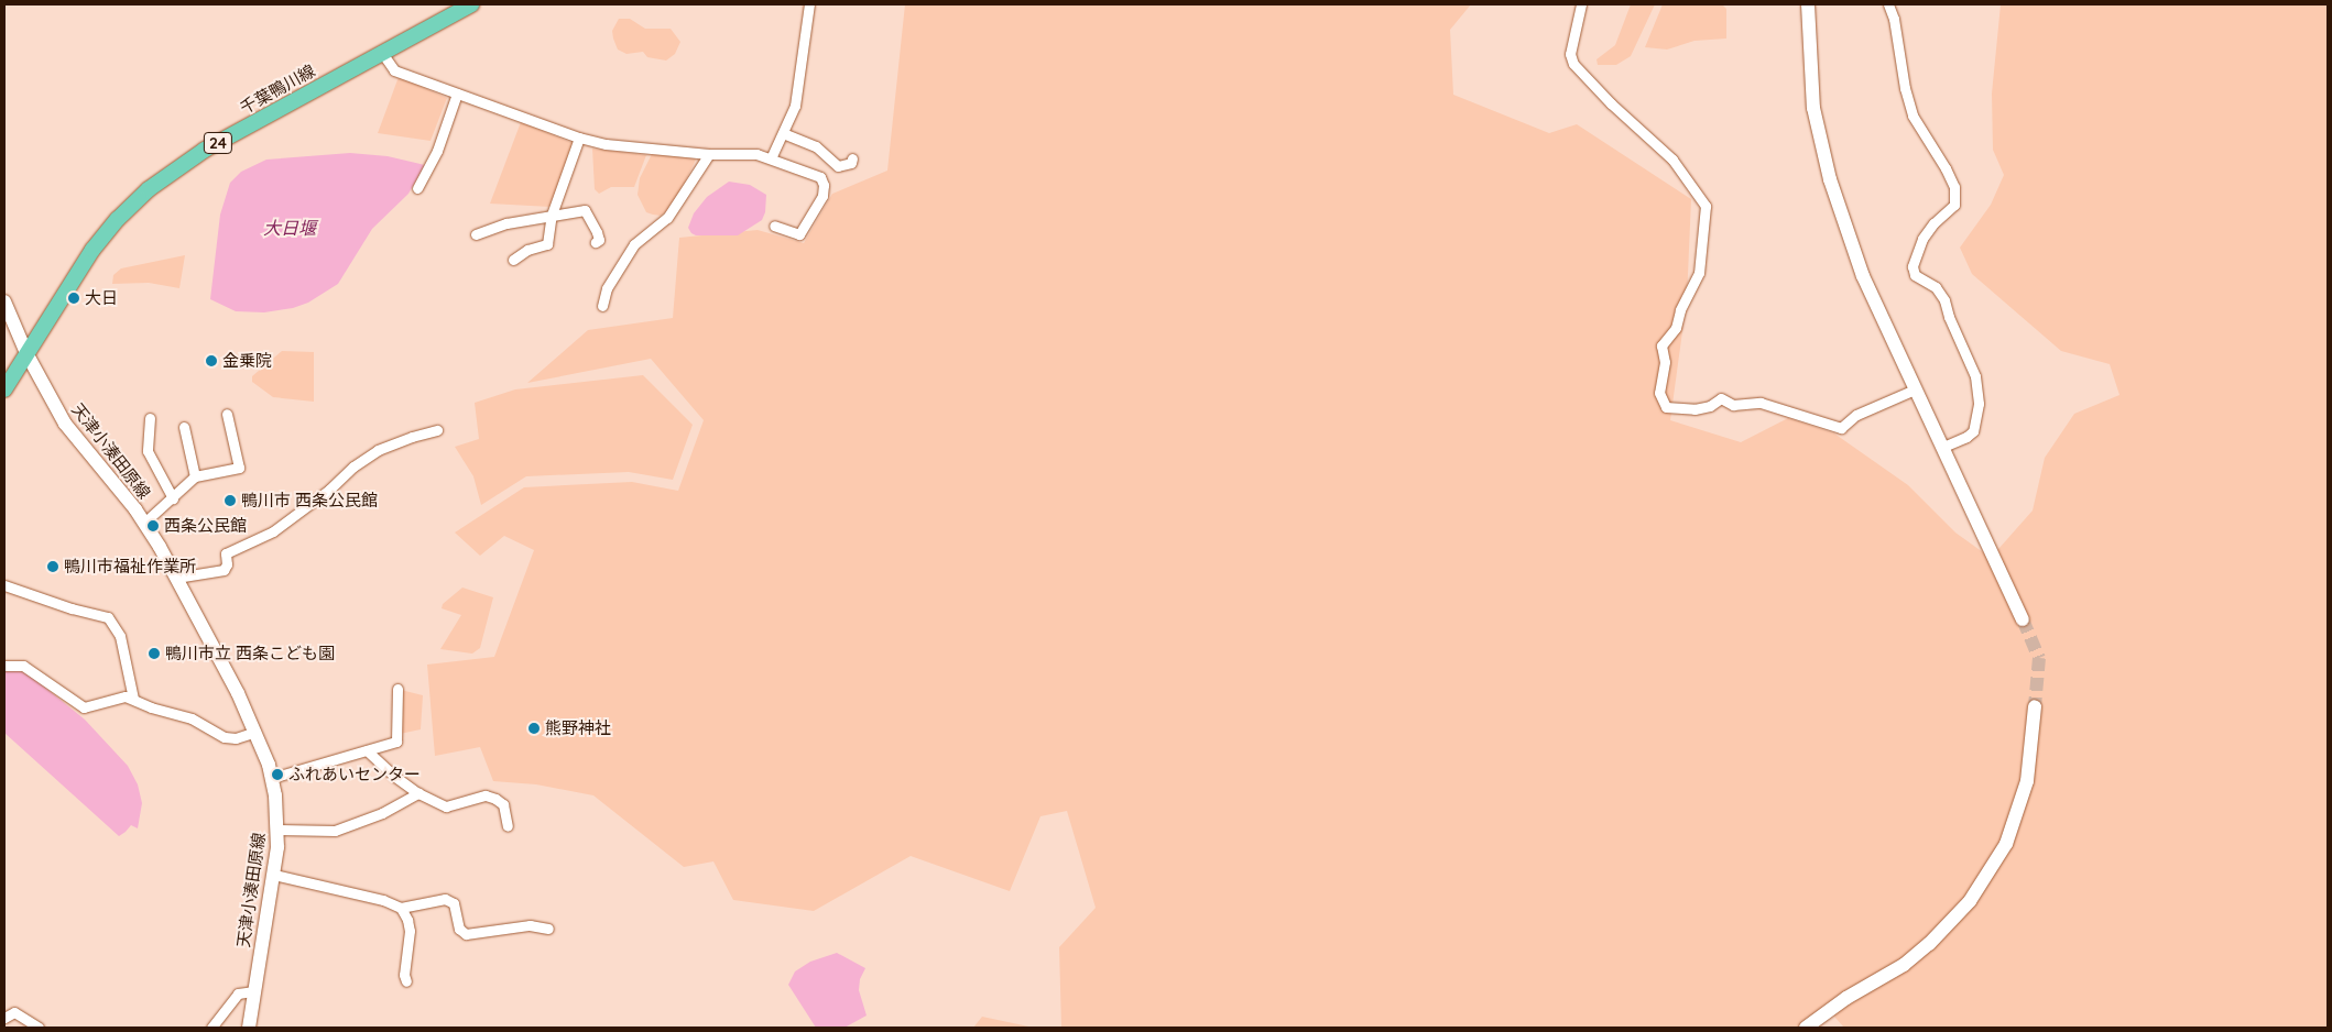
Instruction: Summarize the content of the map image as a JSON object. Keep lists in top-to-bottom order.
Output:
{
  "streets": {
    "main road": ["千葉鴨川線", "24"],
    "street": ["天津小湊田原線"]
  },
  "crossings": [
    ["千葉鴨川線", "天津小湊田原線"]
  ],
  "water": ["大日堰"],
  "places": [
    "大日",
    "金乗院",
    "鴨川市 西条公民館",
    "西条公民館",
    "鴨川市福祉作業所",
    "鴨川市立 西条こども園",
    "熊野神社",
    "ふれあいセンター"
  ]
}
